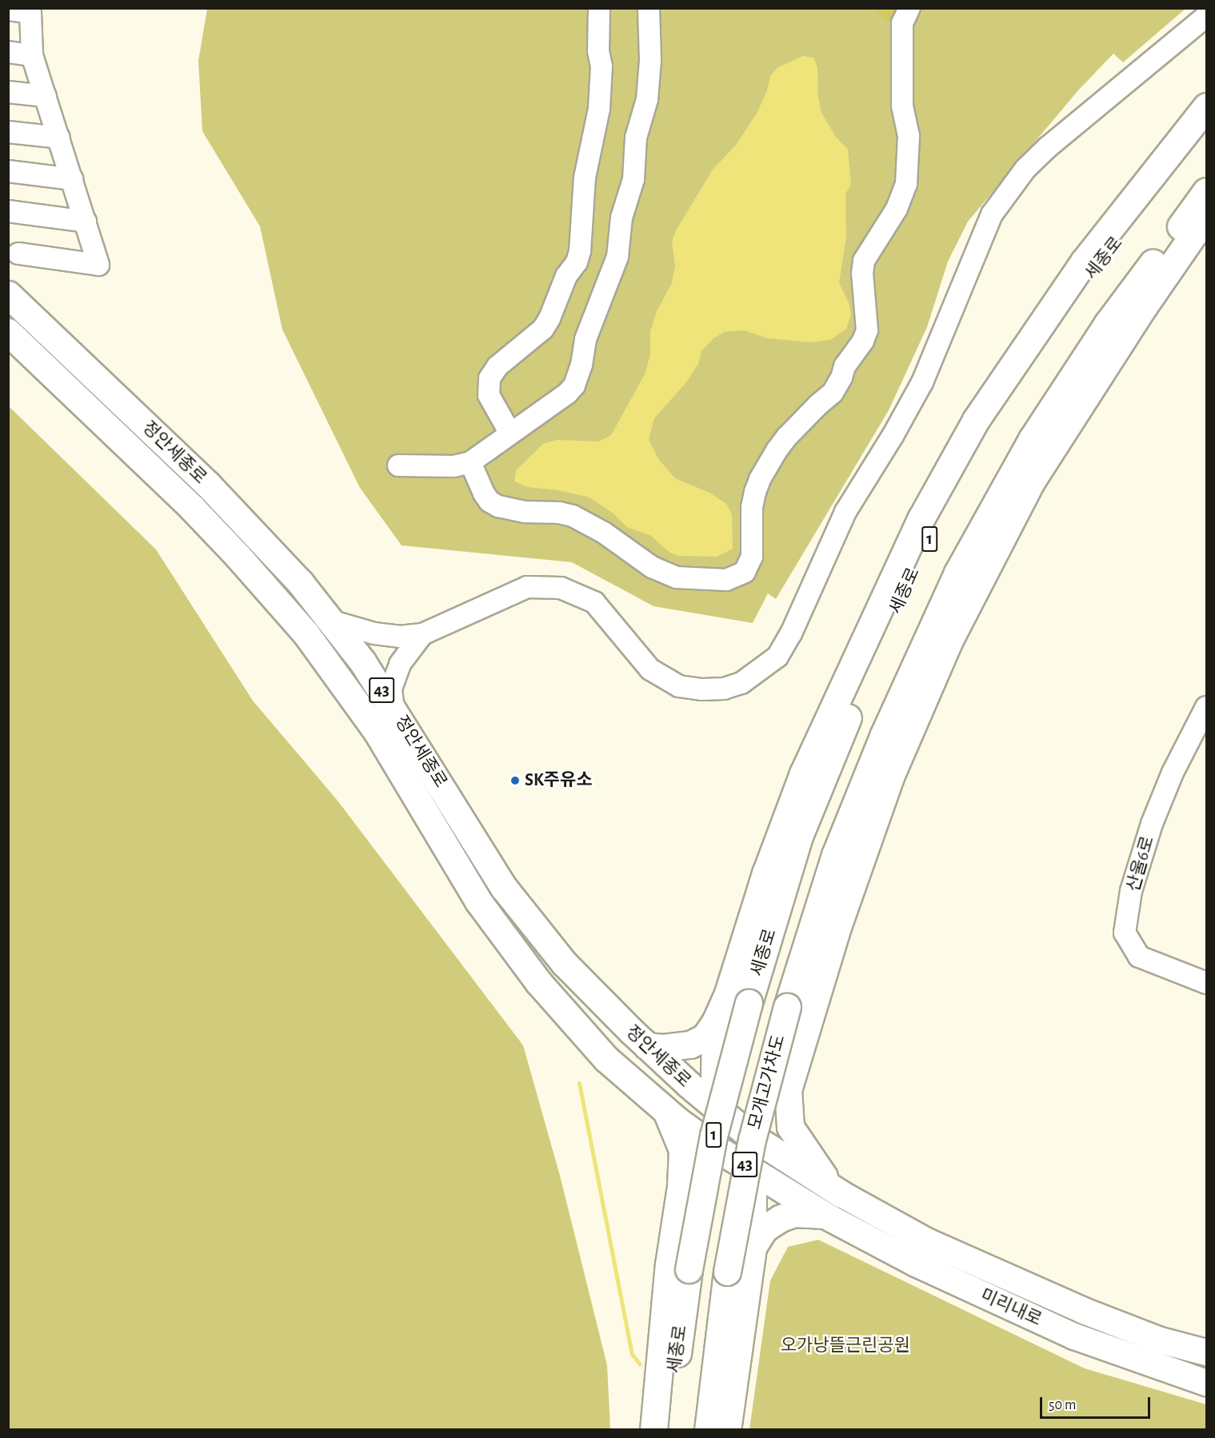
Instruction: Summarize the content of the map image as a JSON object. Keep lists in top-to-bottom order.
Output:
{
  "streets": {
    "highway": [
      "세종로",
      "정안세종로",
      "1",
      "43",
      "모개고가차도"
    ],
    "main road": ["미리내로"],
    "street": ["산울6로"]
  },
  "crossings": [
    ["정안세종로", "미리내로"]
  ],
  "parks": ["오가낭뜰근린공원"],
  "places": ["SK주유소"],
  "scale_bar": "50 m"
}
